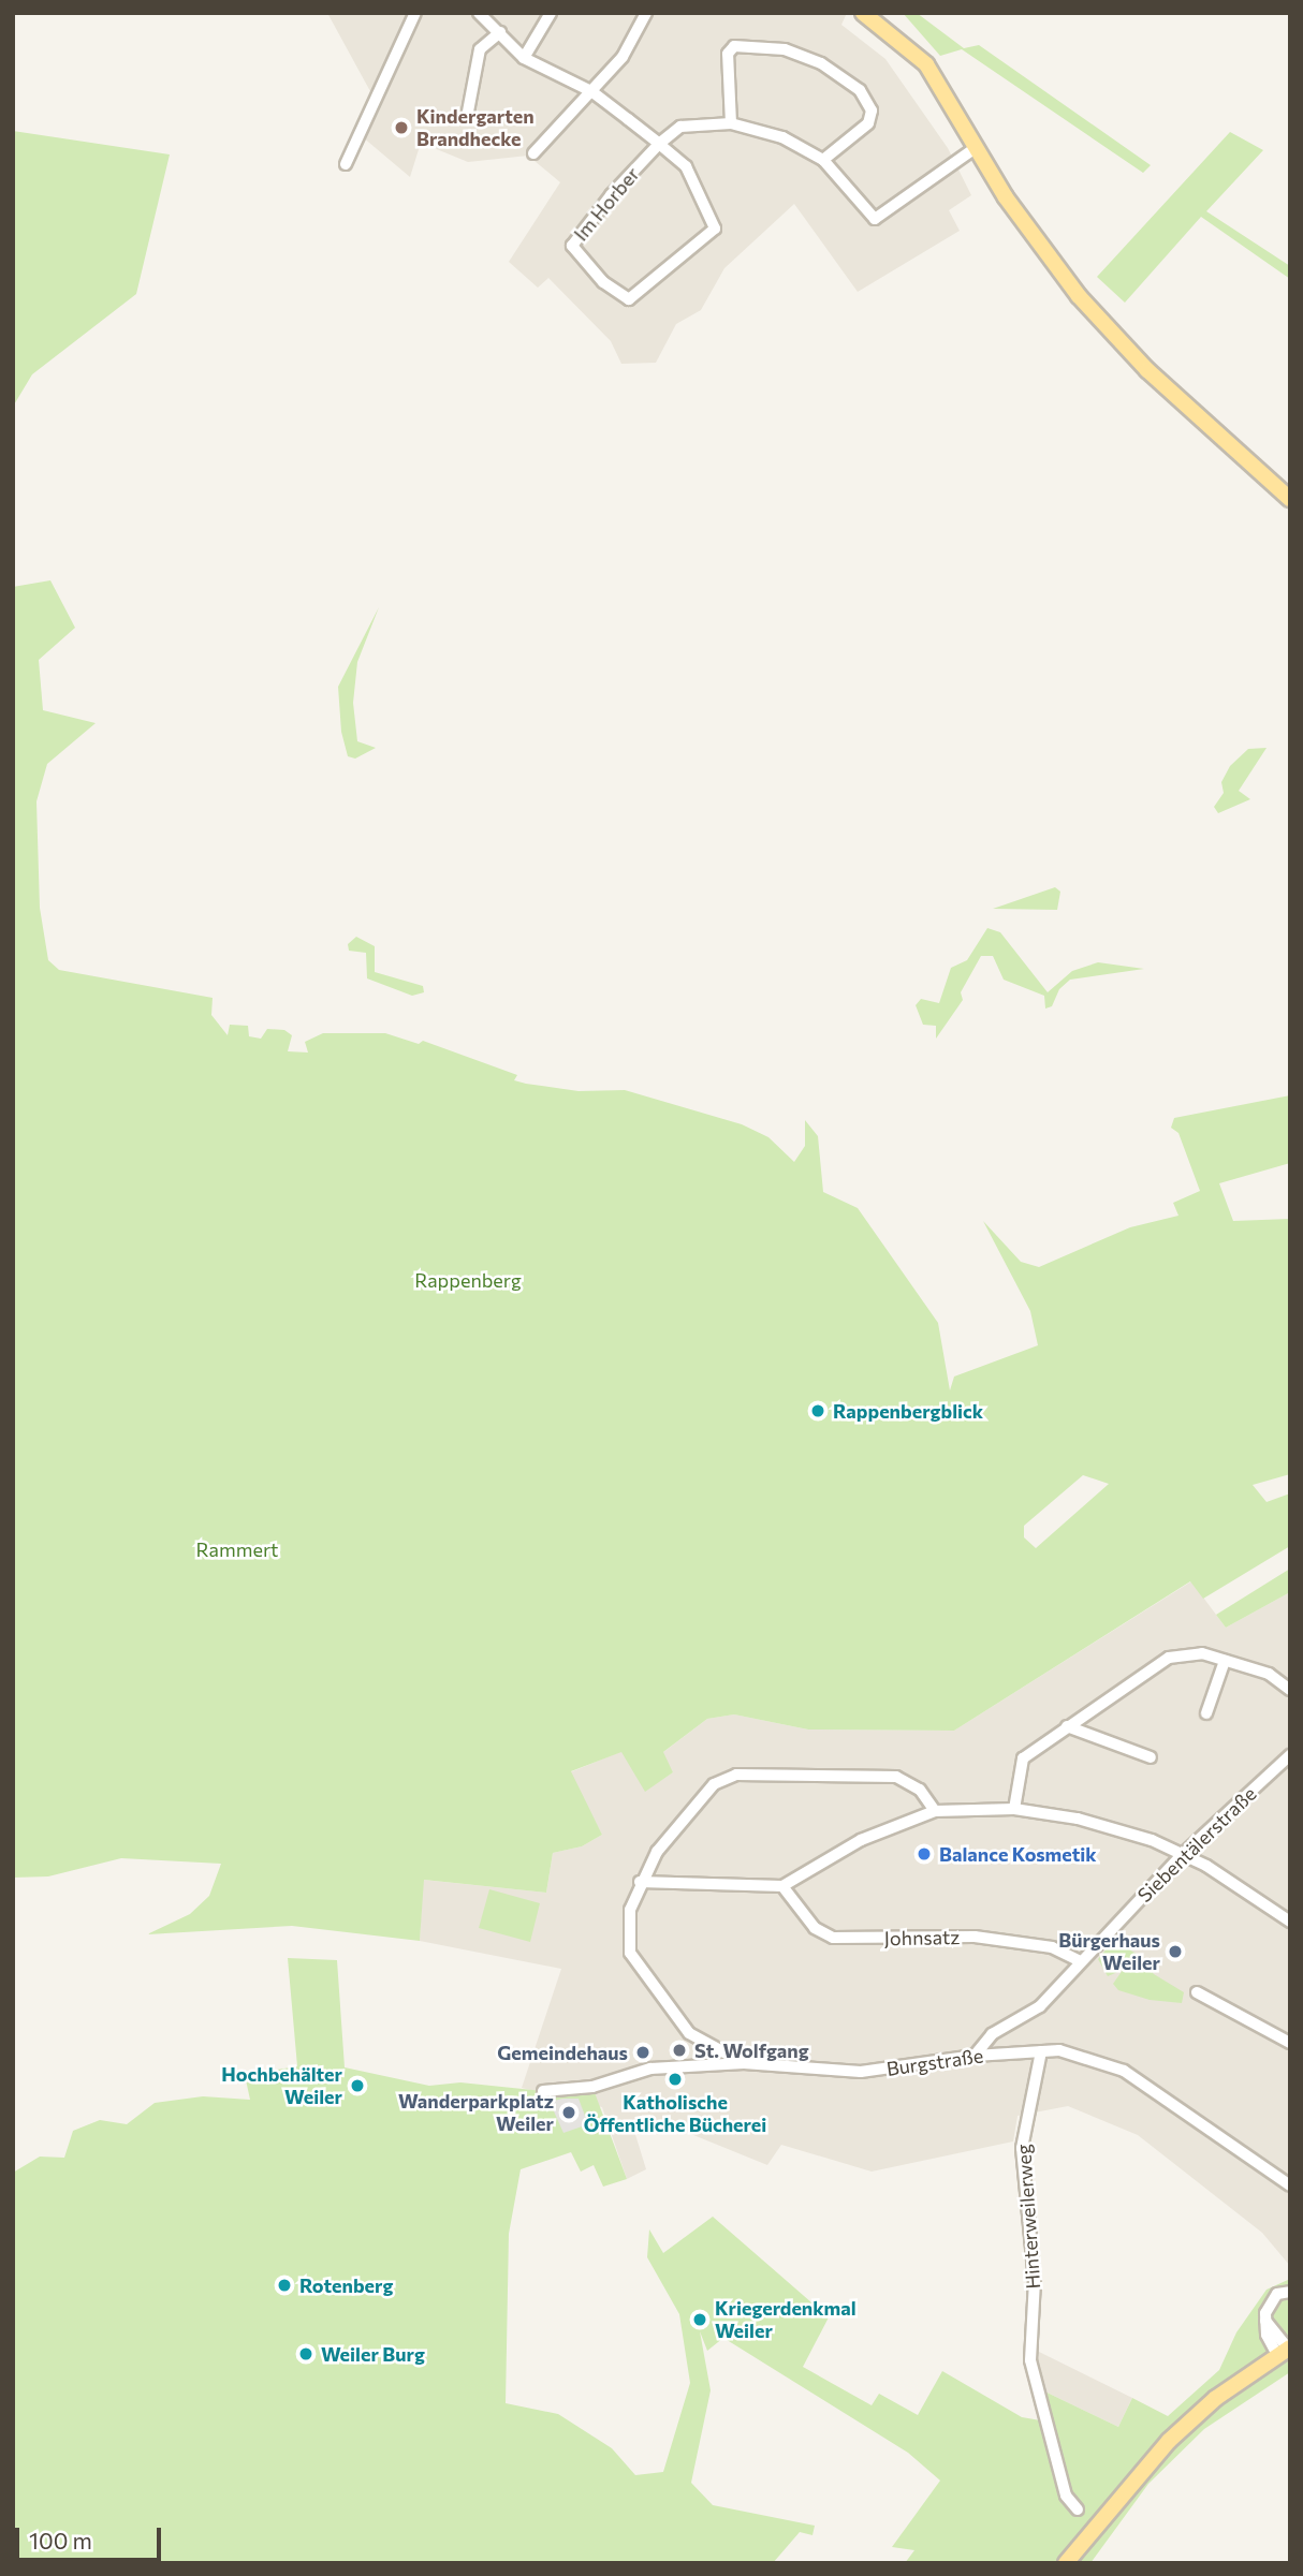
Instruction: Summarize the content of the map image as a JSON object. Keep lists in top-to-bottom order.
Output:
{
  "streets": {
    "street": [
      "Im Horber",
      "Siebentälerstraße",
      "Johnsatz",
      "Burgstraße",
      "Hinterweilerweg"
    ]
  },
  "crossings": [
    ["Siebentälerstraße", "Johnsatz"],
    ["Siebentälerstraße", "Burgstraße"],
    ["Burgstraße", "Hinterweilerweg"]
  ],
  "parks": ["Rappenberg", "Rammert"],
  "places": [
    "Kindergarten Brandhecke",
    "Rappenbergblick",
    "Balance Kosmetik",
    "Bürgerhaus Weiler",
    "St. Wolfgang",
    "Gemeindehaus",
    "Katholische Öffentliche Bücherei",
    "Hochbehälter Weiler",
    "Wanderparkplatz Weiler",
    "Rotenberg",
    "Kriegerdenkmal Weiler",
    "Weiler Burg"
  ],
  "scale_bar": "100 m"
}
